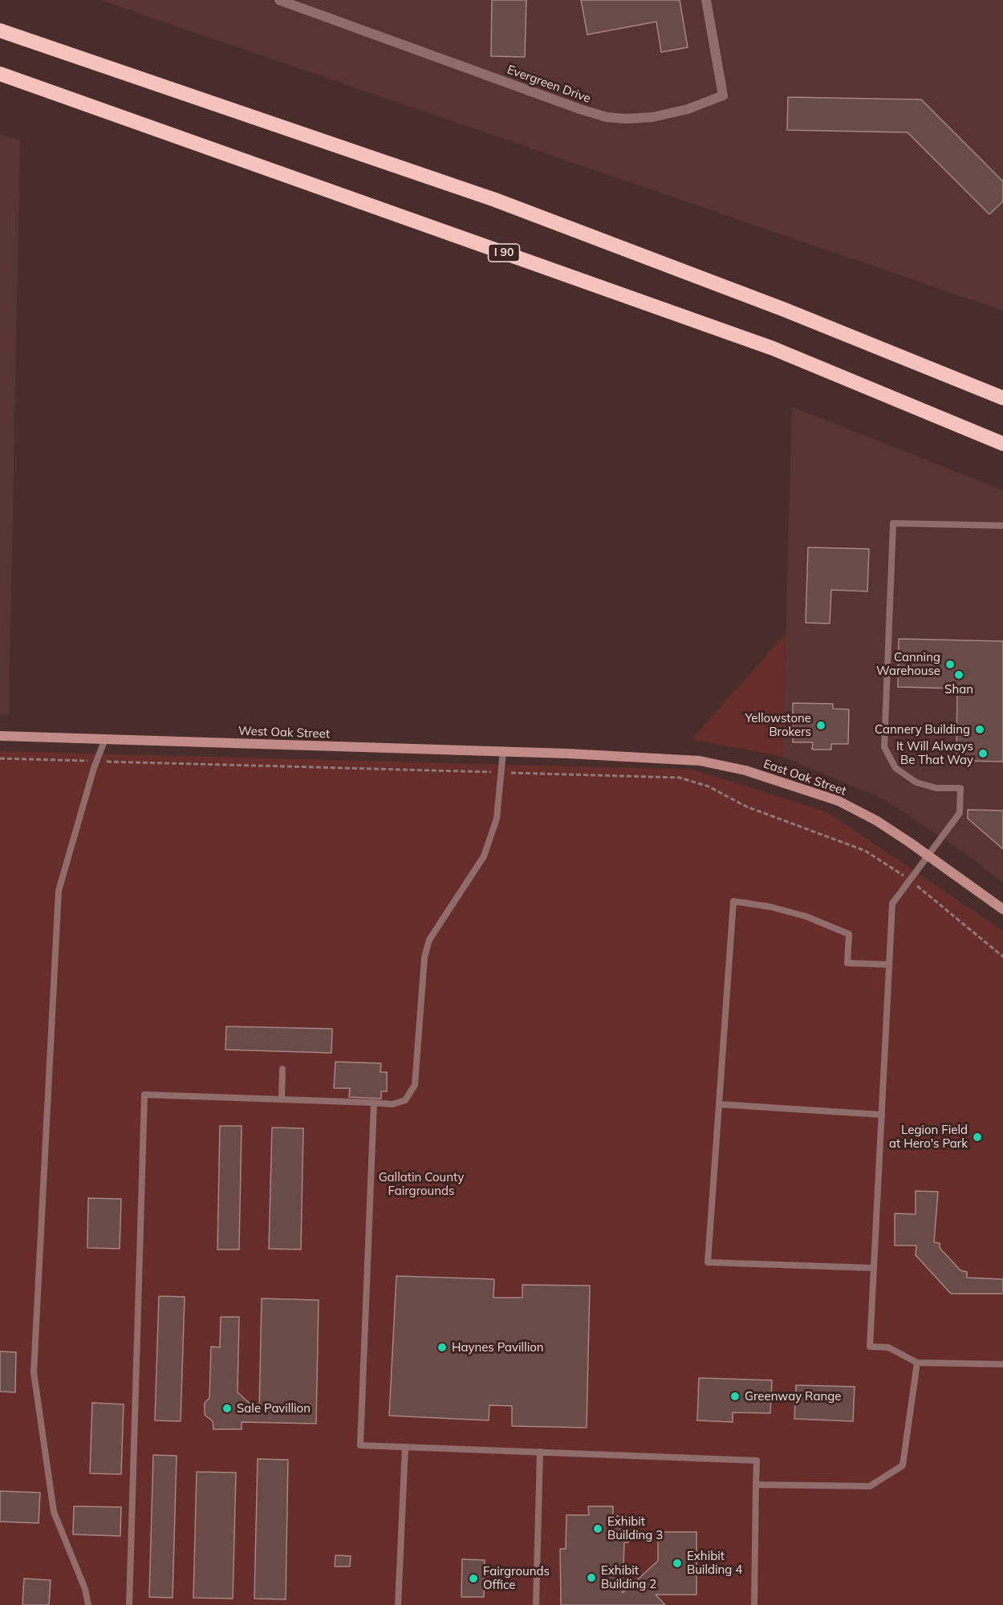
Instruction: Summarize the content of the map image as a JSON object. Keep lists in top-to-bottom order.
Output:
{
  "streets": {
    "highway": ["I 90"],
    "street": ["Evergreen Drive", "West Oak Street", "East Oak Street"]
  },
  "crossings": [
    ["West Oak Street", "East Oak Street"]
  ],
  "parks": ["Gallatin County Fairgrounds"],
  "places": [
    "Canning Warehouse",
    "Shan",
    "Yellowstone Brokers",
    "Cannery Building",
    "It Will Always Be That Way",
    "Legion Field at Hero's Park",
    "Haynes Pavillion",
    "Greenway Range",
    "Sale Pavillion",
    "Exhibit Building 3",
    "Exhibit Building 4",
    "Exhibit Building 2",
    "Fairgrounds Office"
  ]
}
